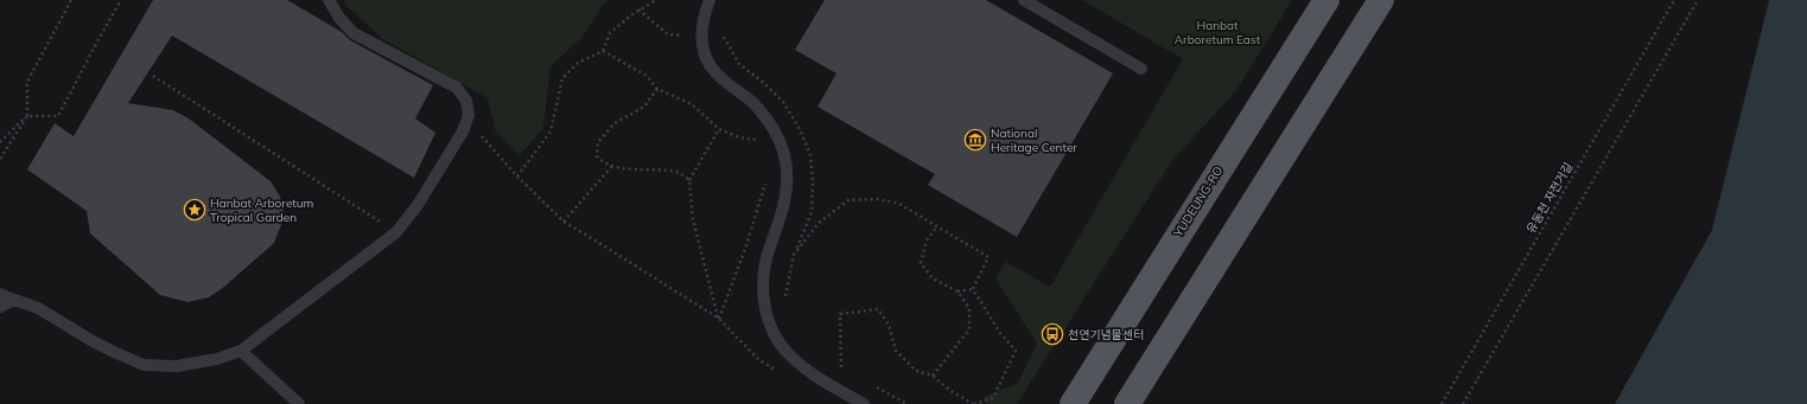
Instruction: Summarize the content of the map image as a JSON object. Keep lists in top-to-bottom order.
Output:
{
  "streets": {
    "main road": ["YUDEUNG-RO"],
    "path": ["유동천 자전거길"]
  },
  "parks": ["Hanbat Arboretum East"],
  "places": {
    "museum": ["National Heritage Center"],
    "place": ["Hanbat Arboretum Tropical Garden"],
    "bus stop": ["천연기념물센터"]
  }
}
